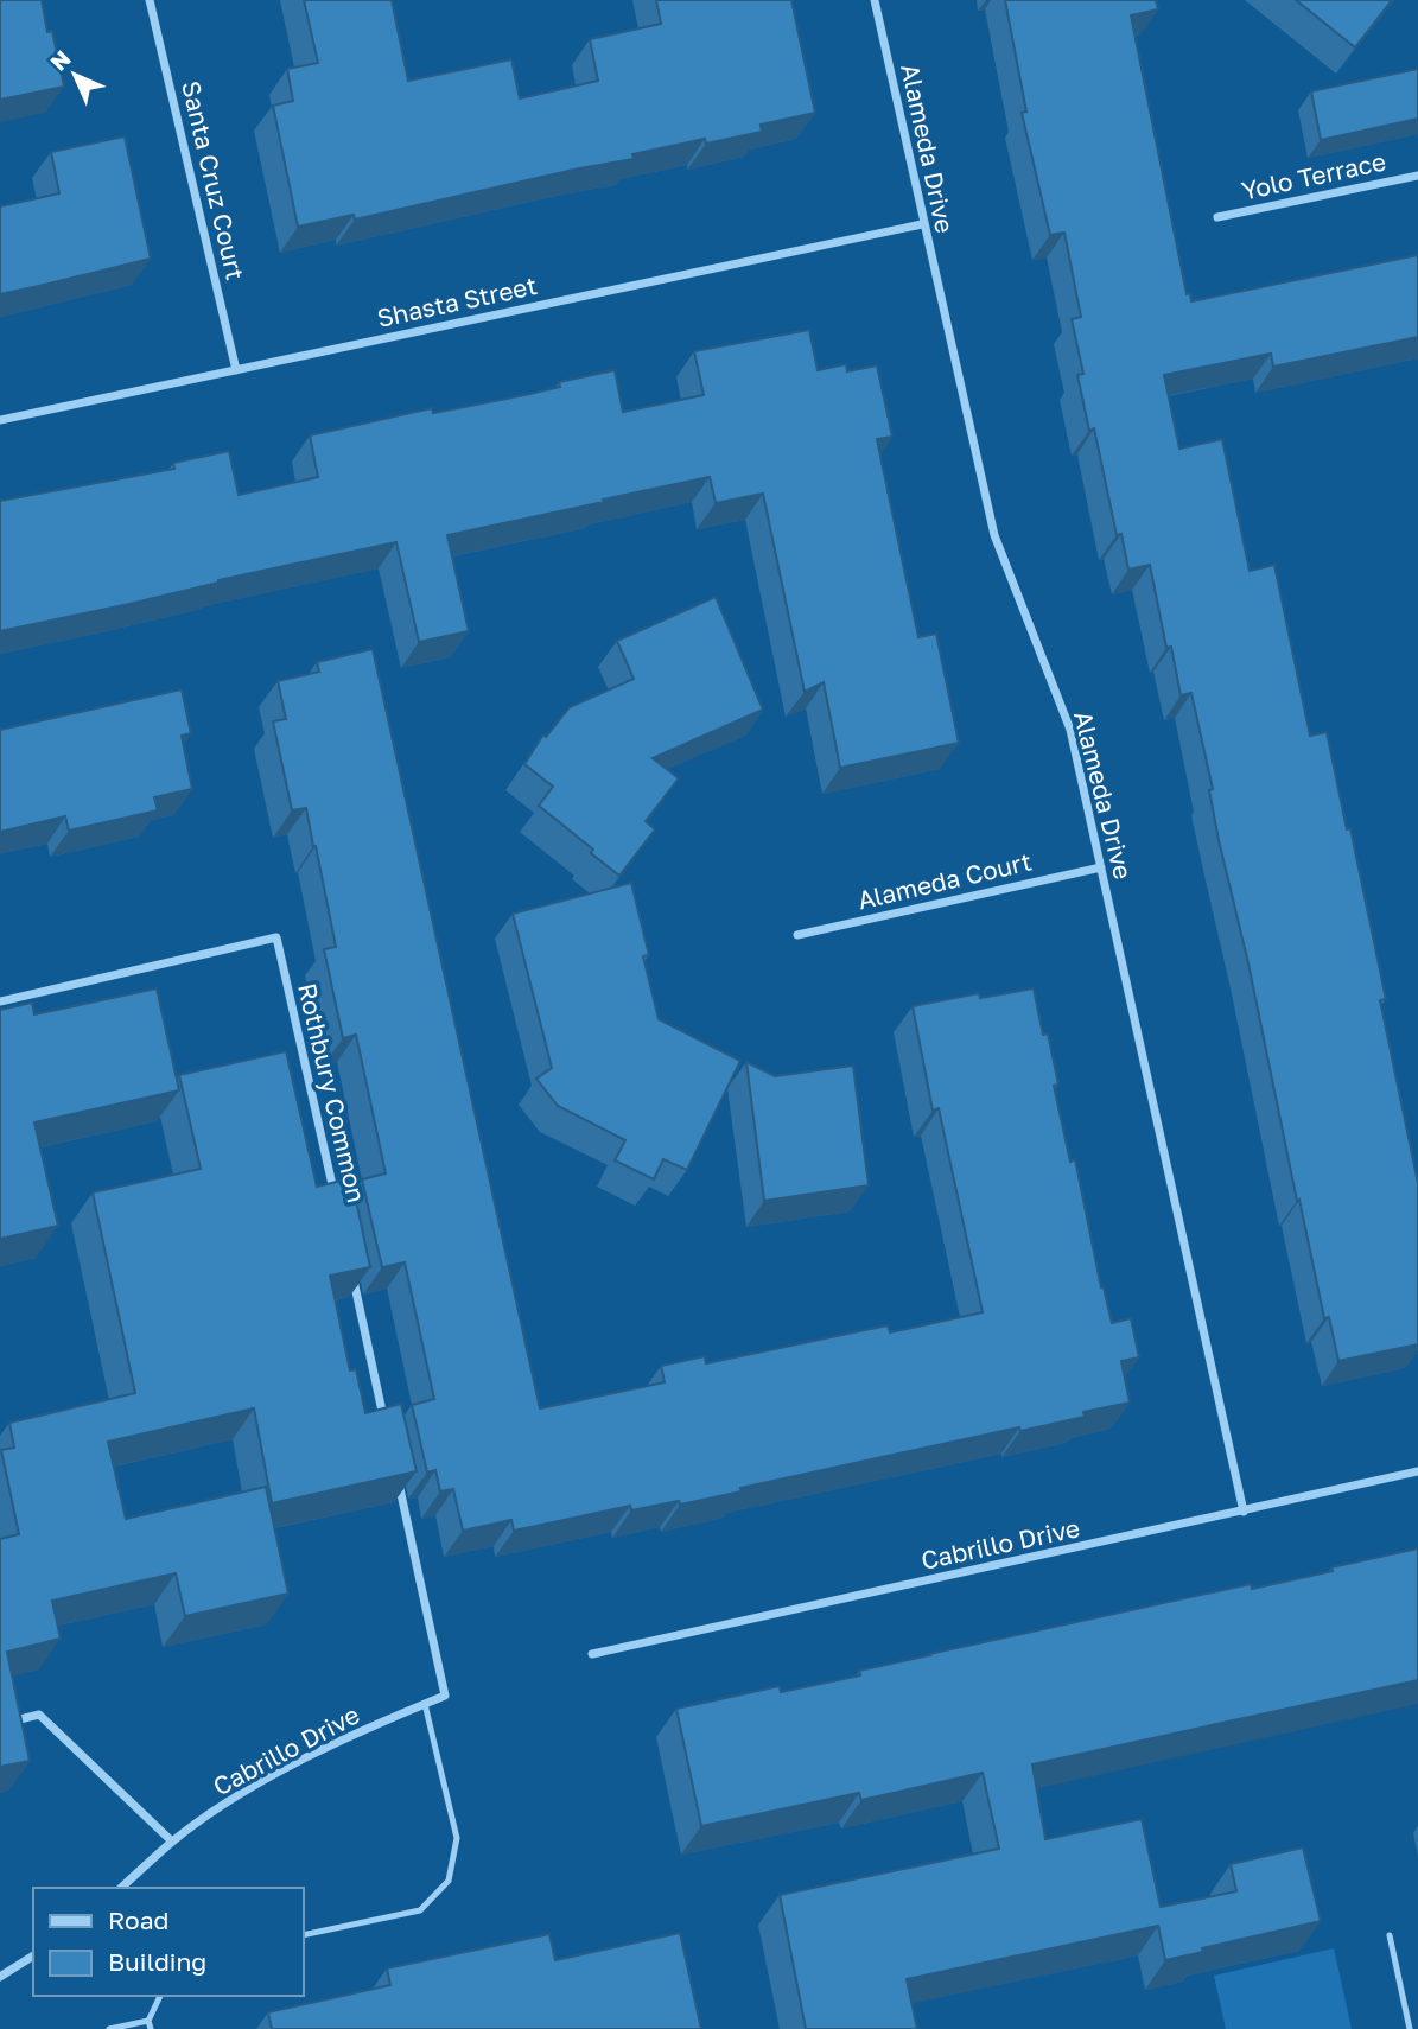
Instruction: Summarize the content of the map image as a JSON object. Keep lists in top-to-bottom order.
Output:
{
  "streets": {
    "street": [
      "Alameda Drive",
      "Yolo Terrace",
      "Santa Cruz Court",
      "Shasta Street",
      "Alameda Court",
      "Rothbury Common",
      "Cabrillo Drive"
    ]
  },
  "crossings": [
    ["Alameda Drive", "Shasta Street"],
    ["Alameda Drive", "Alameda Court"],
    ["Alameda Drive", "Cabrillo Drive"],
    ["Santa Cruz Court", "Shasta Street"]
  ],
  "legend": ["Road", "Building"],
  "north": "top left"
}
